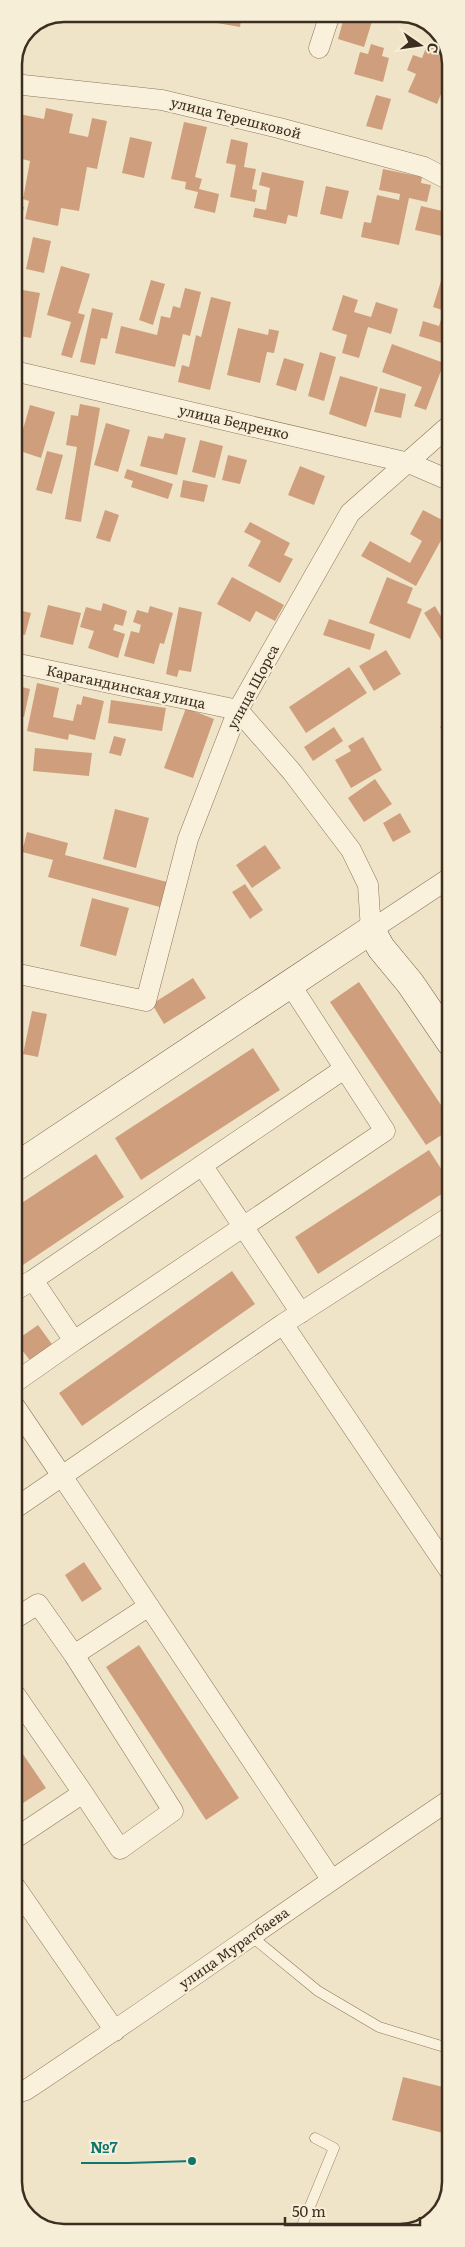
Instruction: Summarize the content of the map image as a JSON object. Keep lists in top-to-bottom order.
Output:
{
  "streets": {
    "street": [
      "улица Терешковой",
      "улица Бедренко",
      "Карагандинская улица",
      "улица Щорса",
      "улица Муратбаева"
    ]
  },
  "crossings": [
    ["улица Бедренко", "улица Щорса"],
    ["Карагандинская улица", "улица Щорса"]
  ],
  "places": ["№7"],
  "scale_bar": "50 m",
  "north": "right"
}
